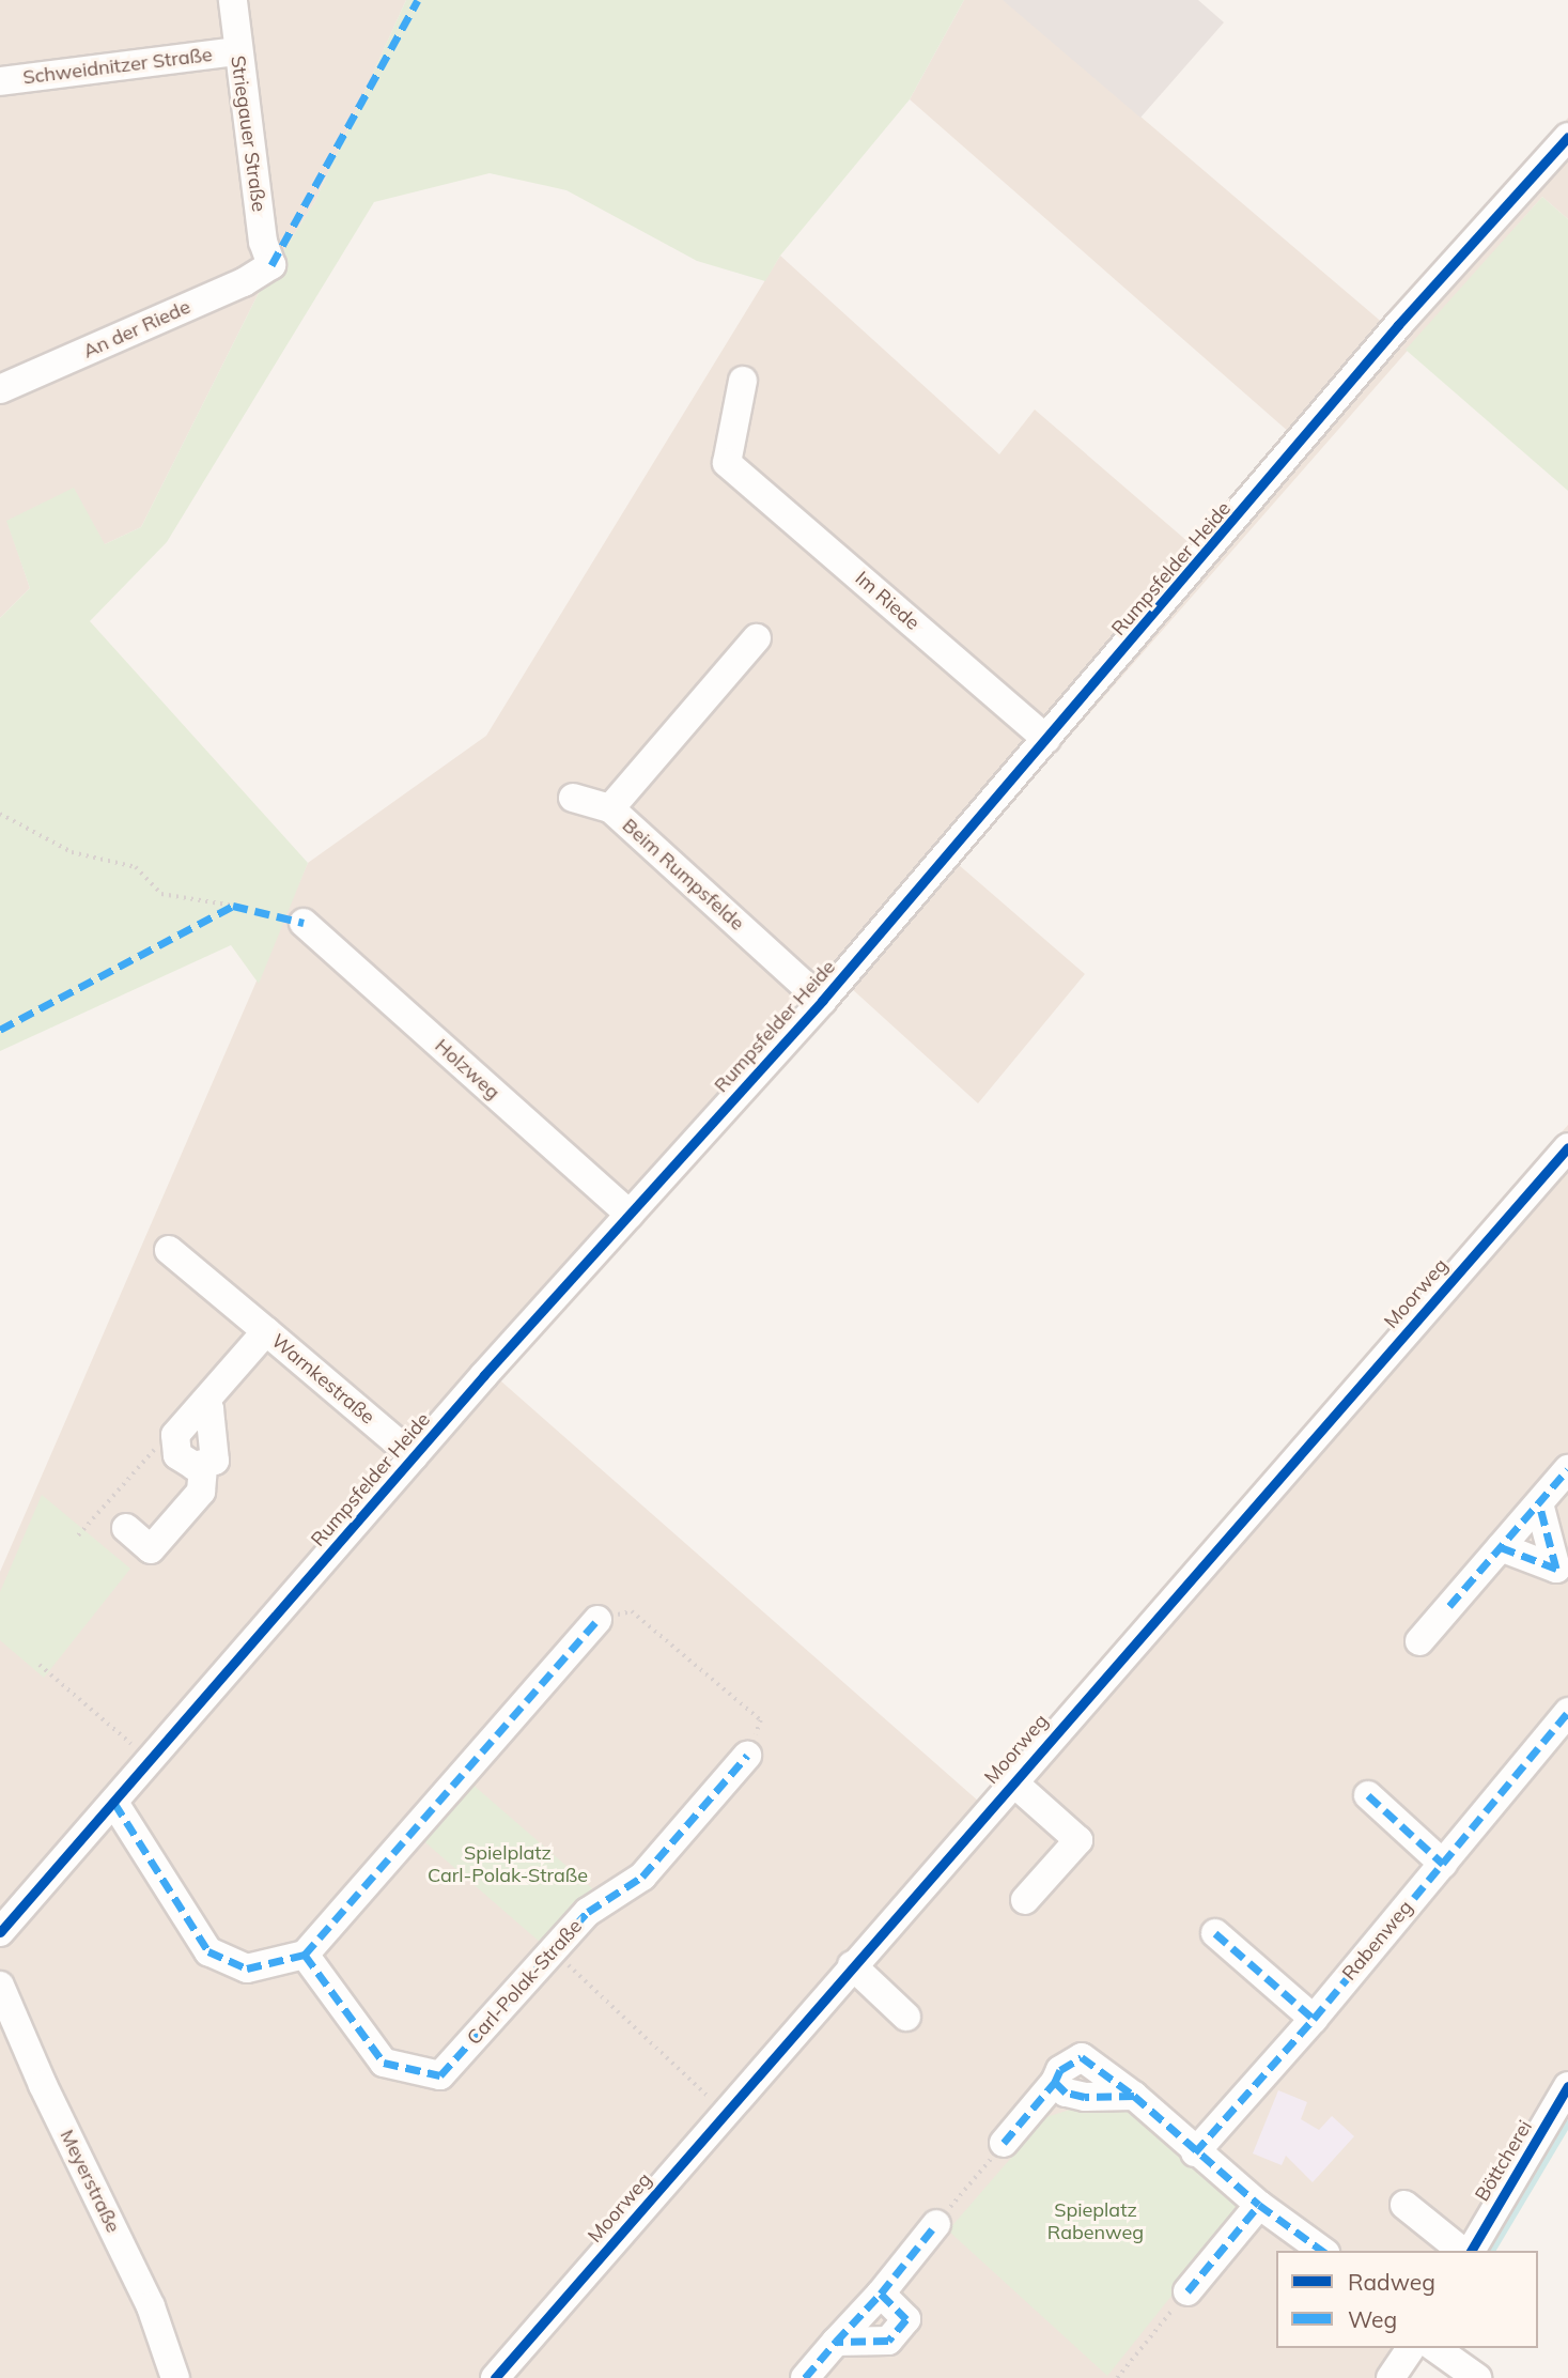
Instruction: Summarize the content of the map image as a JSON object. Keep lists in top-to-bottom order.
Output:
{
  "streets": {
    "street": [
      "Schweidnitzer Straße",
      "Striegauer Straße",
      "An der Riede",
      "Rumpsfelder Heide",
      "Im Riede",
      "Beim Rumpsfelde",
      "Holzweg",
      "Moorweg",
      "Warnkestraße",
      "Rabenweg",
      "Carl-Polak-Straße",
      "Böttcherei",
      "Meyerstraße"
    ]
  },
  "crossings": [
    ["Schweidnitzer Straße", "Striegauer Straße"],
    ["Striegauer Straße", "An der Riede"],
    ["Rumpsfelder Heide", "Im Riede"],
    ["Rumpsfelder Heide", "Beim Rumpsfelde"],
    ["Rumpsfelder Heide", "Holzweg"],
    ["Rumpsfelder Heide", "Warnkestraße"]
  ],
  "parks": ["Spielplatz Carl-Polak-Straße", "Spieplatz Rabenweg"],
  "legend": ["Radweg", "Weg"]
}
